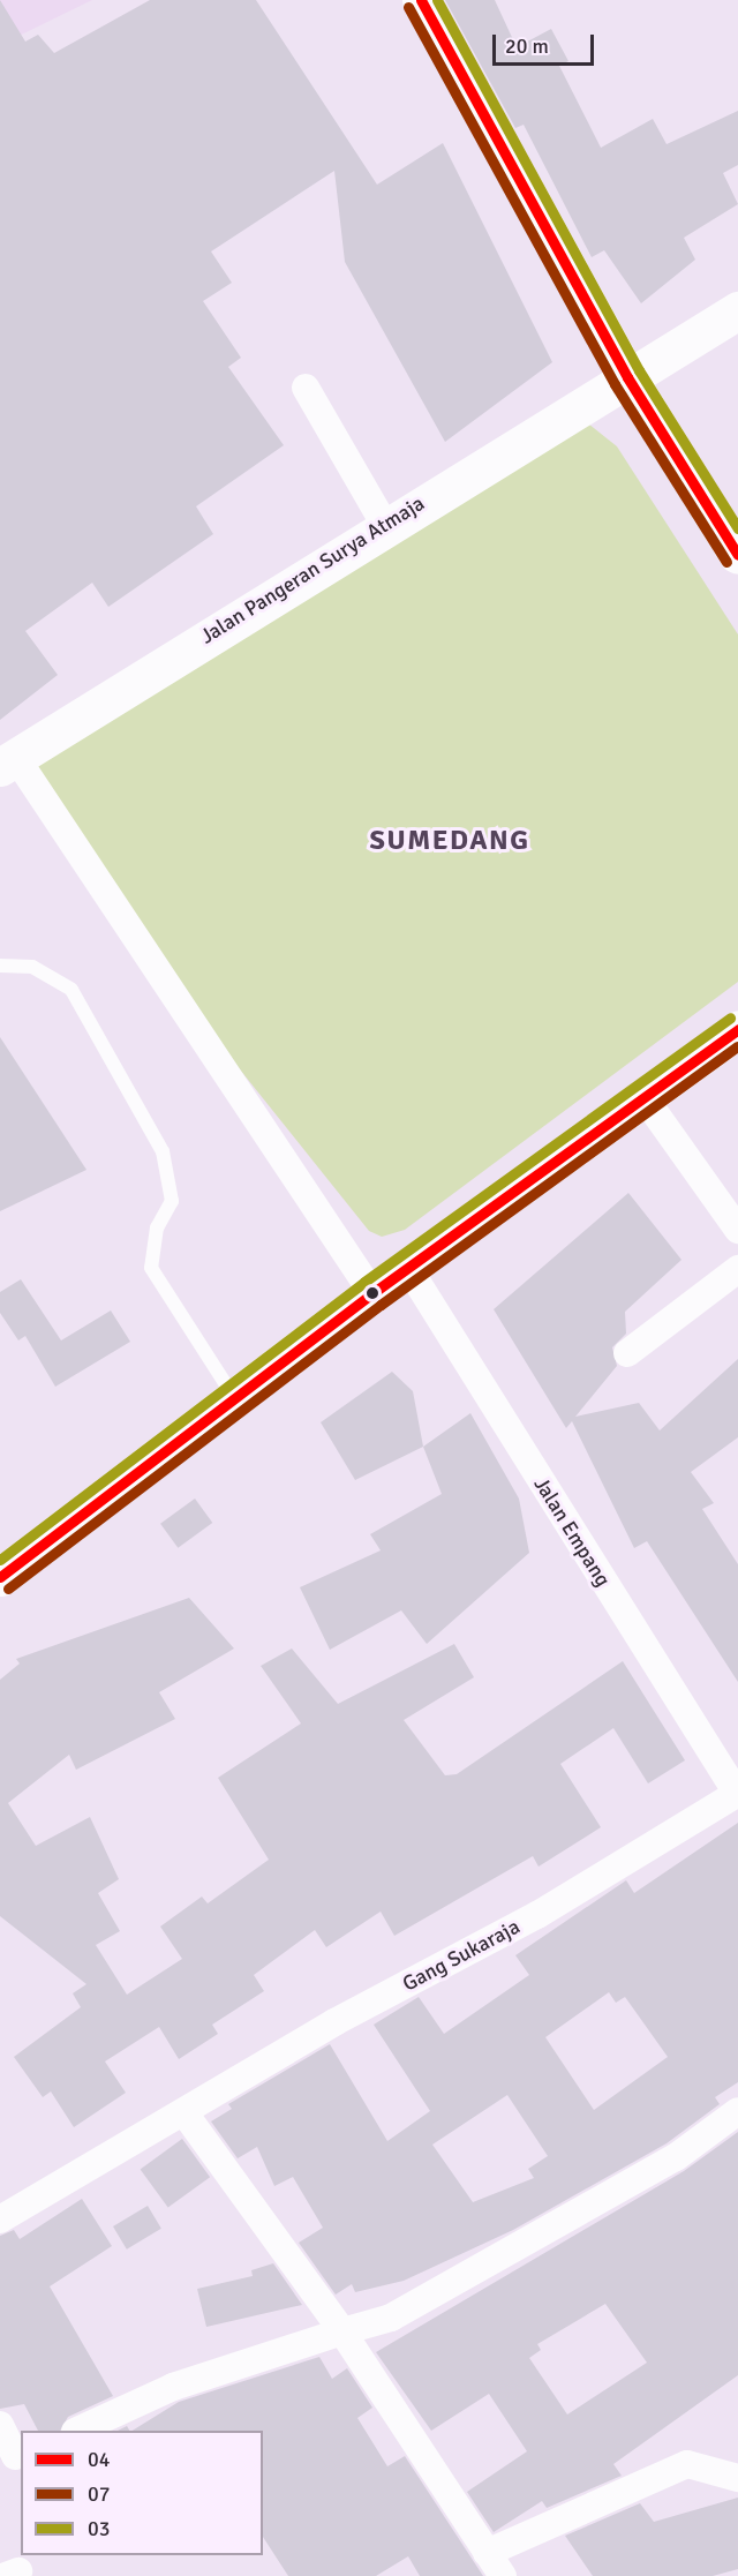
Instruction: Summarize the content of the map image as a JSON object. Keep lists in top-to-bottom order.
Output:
{
  "streets": {
    "main road": ["Jalan Pangeran Surya Atmaja"],
    "street": ["Jalan Empang", "Gang Sukaraja"]
  },
  "crossings": [
    ["Jalan Empang", "Gang Sukaraja"]
  ],
  "districts": ["SUMEDANG"],
  "lines": ["transit line 04", "transit line 03", "transit line 07"],
  "legend": ["04", "07", "03"],
  "scale_bar": "20 m"
}
